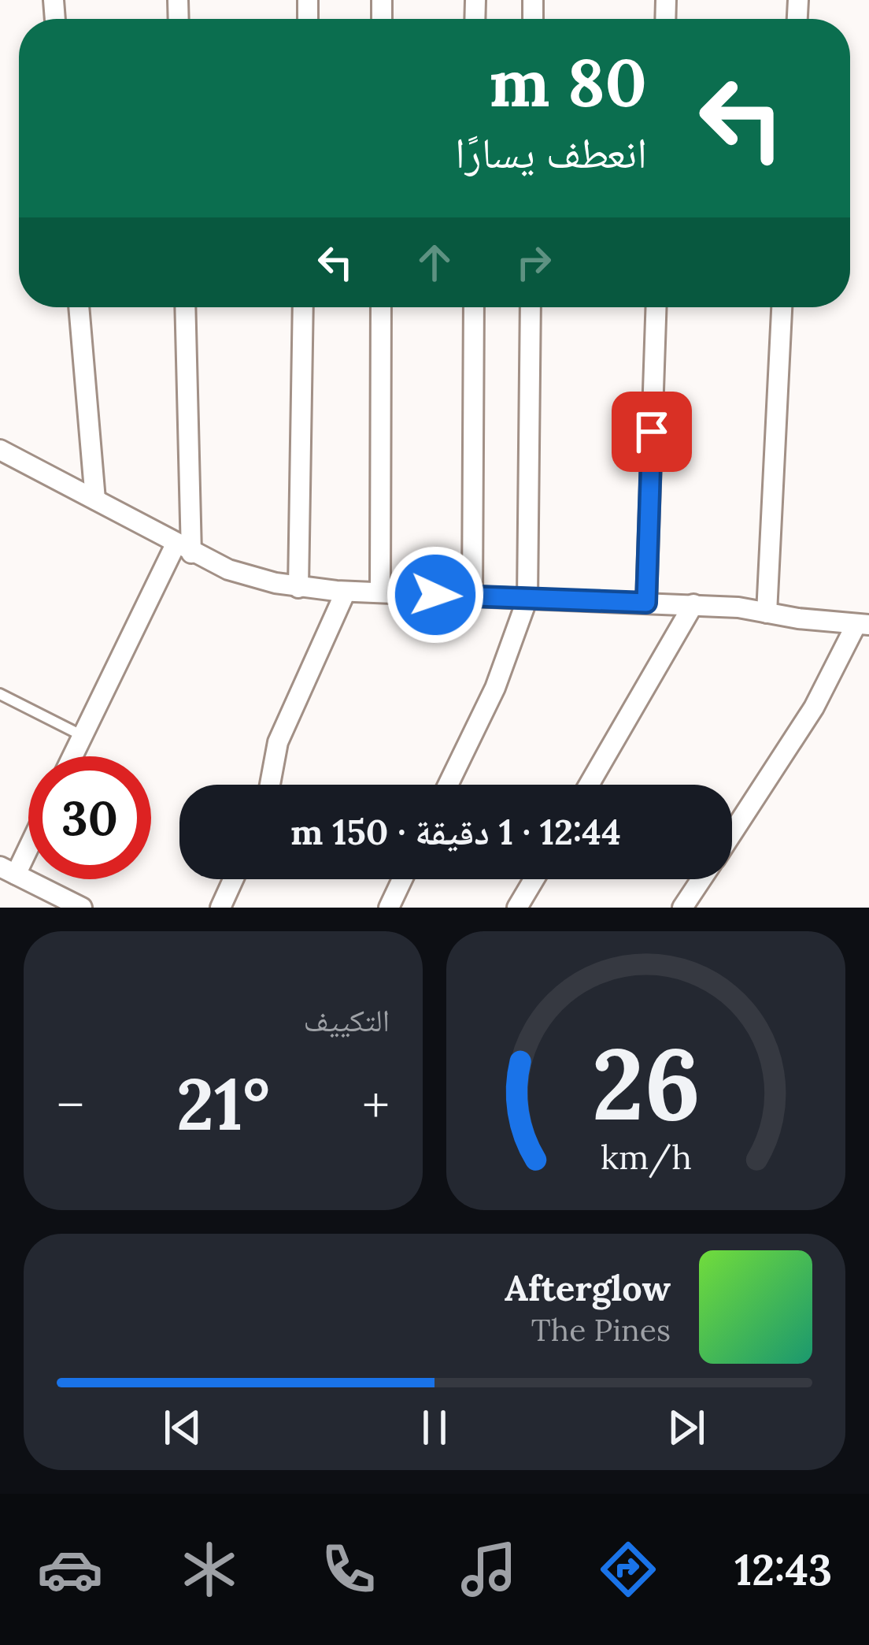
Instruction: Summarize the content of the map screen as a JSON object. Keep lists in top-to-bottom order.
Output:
{
  "page": {
    "turn": ["80 m", "انعطف يسارًا"],
    "limit": "30",
    "trip": "12:44 · 1 دقيقة · 150 m",
    "tile": "التكييف",
    "heat": ["−", "21°", "+"],
    "song": ["Afterglow", "The Pines"],
    "tabs": "12:43",
    "gauge": ["26", "km/h"]
  }
}
